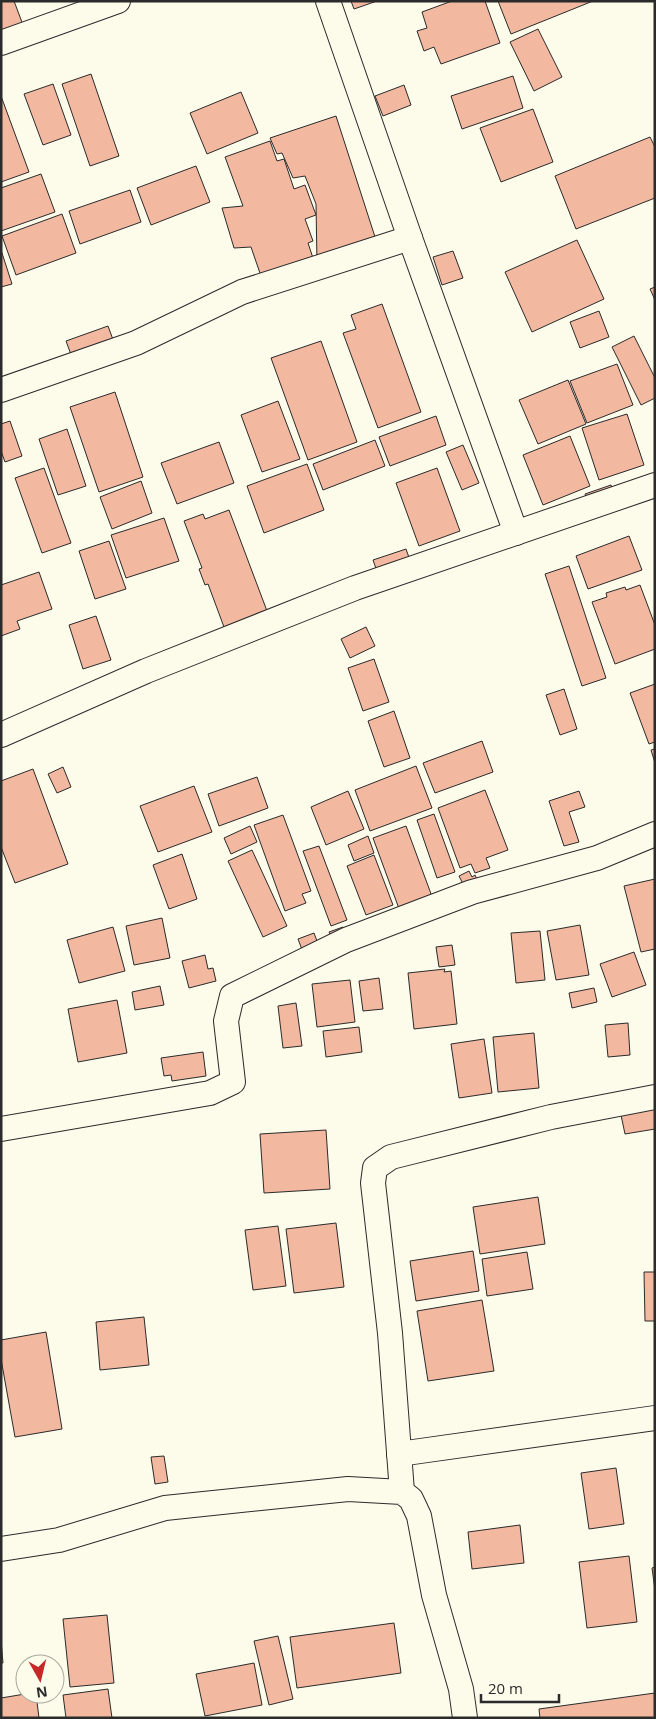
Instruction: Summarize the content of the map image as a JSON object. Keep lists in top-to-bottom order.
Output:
{
  "scale_bar": "20 m",
  "north": "bottom"
}
